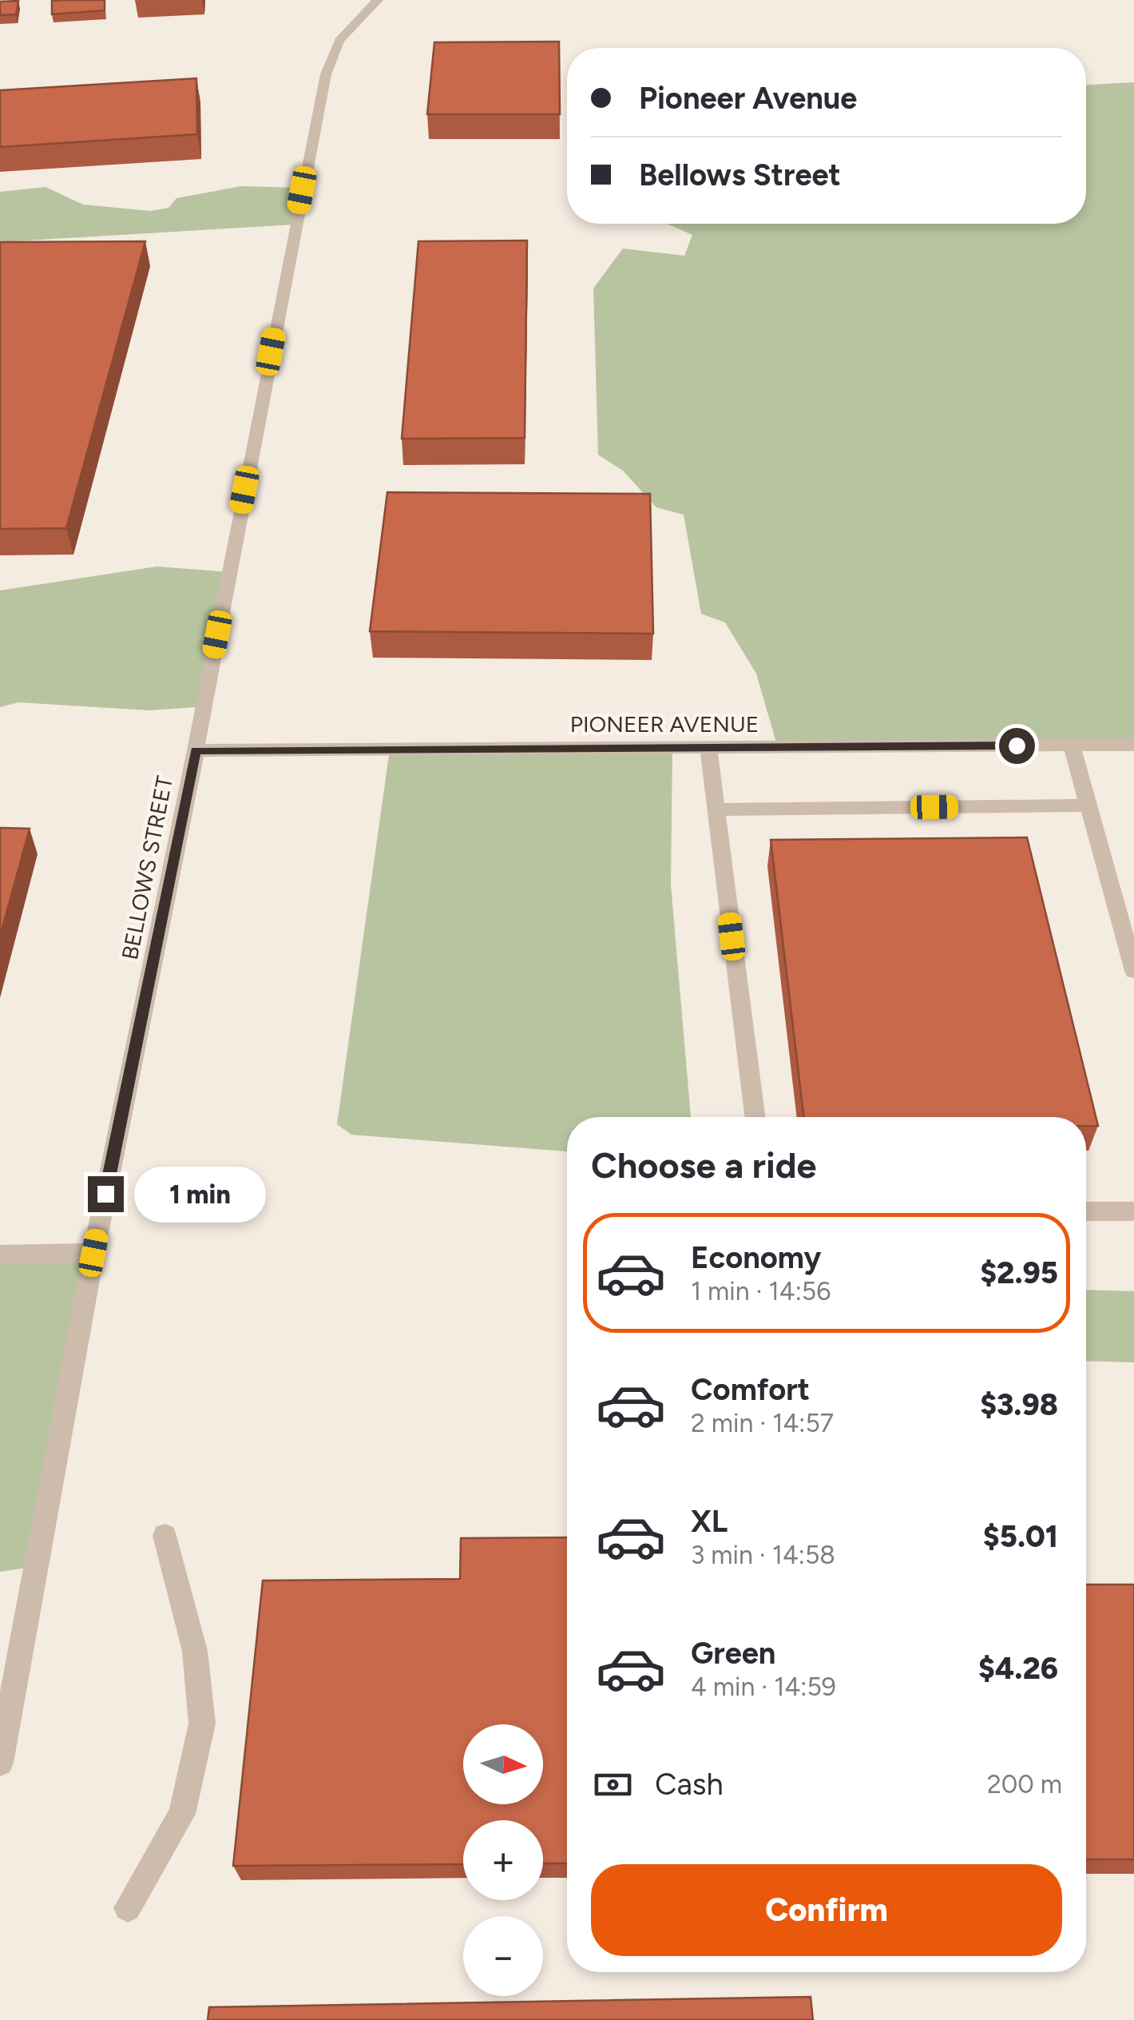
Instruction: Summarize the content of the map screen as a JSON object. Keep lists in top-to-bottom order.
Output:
{
  "streets": {
    "street": ["PIONEER AVENUE", "BELLOWS STREET"]
  },
  "crossings": [
    ["PIONEER AVENUE", "BELLOWS STREET"]
  ],
  "north": "right",
  "page": {
    "banner": ["Pioneer Avenue", "Bellows Street"],
    "heading": "Choose a ride",
    "bubble": "1 min",
    "list": [
      {
        "name": "Economy",
        "note": "1 min · 14:56",
        "value": "$2.95"
      },
      {
        "name": "Comfort",
        "note": "2 min · 14:57",
        "value": "$3.98"
      },
      {
        "name": "XL",
        "note": "3 min · 14:58",
        "value": "$5.01"
      },
      {
        "name": "Green",
        "note": "4 min · 14:59",
        "value": "$4.26"
      }
    ],
    "map_buttons": ["+", "−"],
    "pay": ["Cash", "200 m"],
    "buttons": "Confirm"
  }
}
